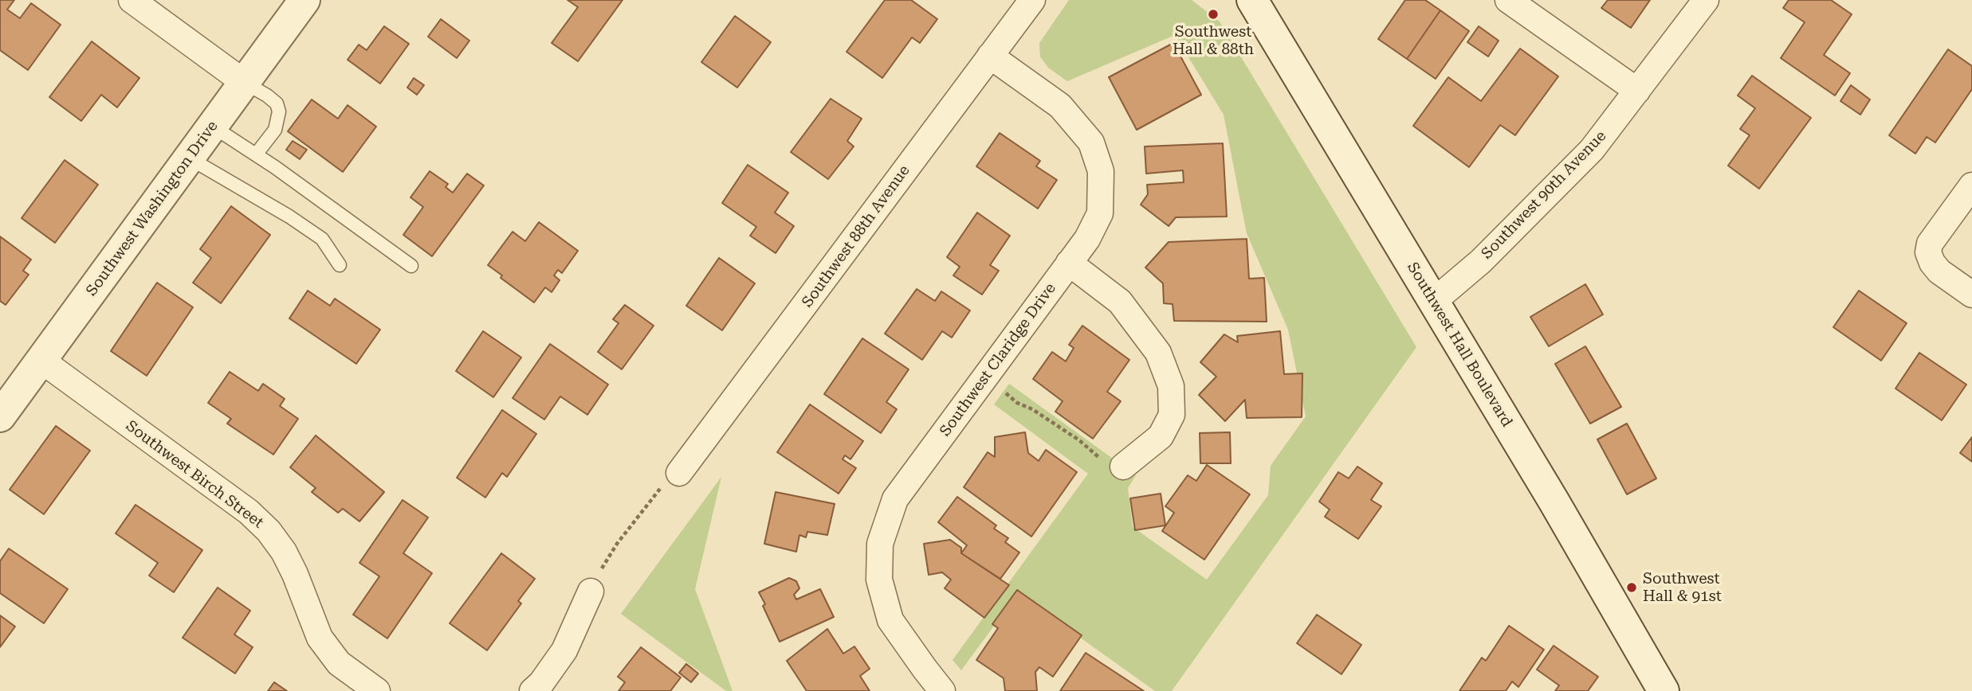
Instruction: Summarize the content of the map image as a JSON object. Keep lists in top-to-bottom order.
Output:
{
  "streets": {
    "main road": ["Southwest Washington Drive", "Southwest Hall Boulevard"],
    "street": [
      "Southwest 90th Avenue",
      "Southwest 88th Avenue",
      "Southwest Claridge Drive",
      "Southwest Birch Street"
    ]
  },
  "crossings": [
    ["Southwest 90th Avenue", "Southwest Hall Boulevard"],
    ["Southwest Washington Drive", "Southwest Birch Street"],
    ["Southwest 88th Avenue", "Southwest Claridge Drive"]
  ],
  "places": ["Southwest Hall & 88th", "Southwest Hall & 91st"]
}
